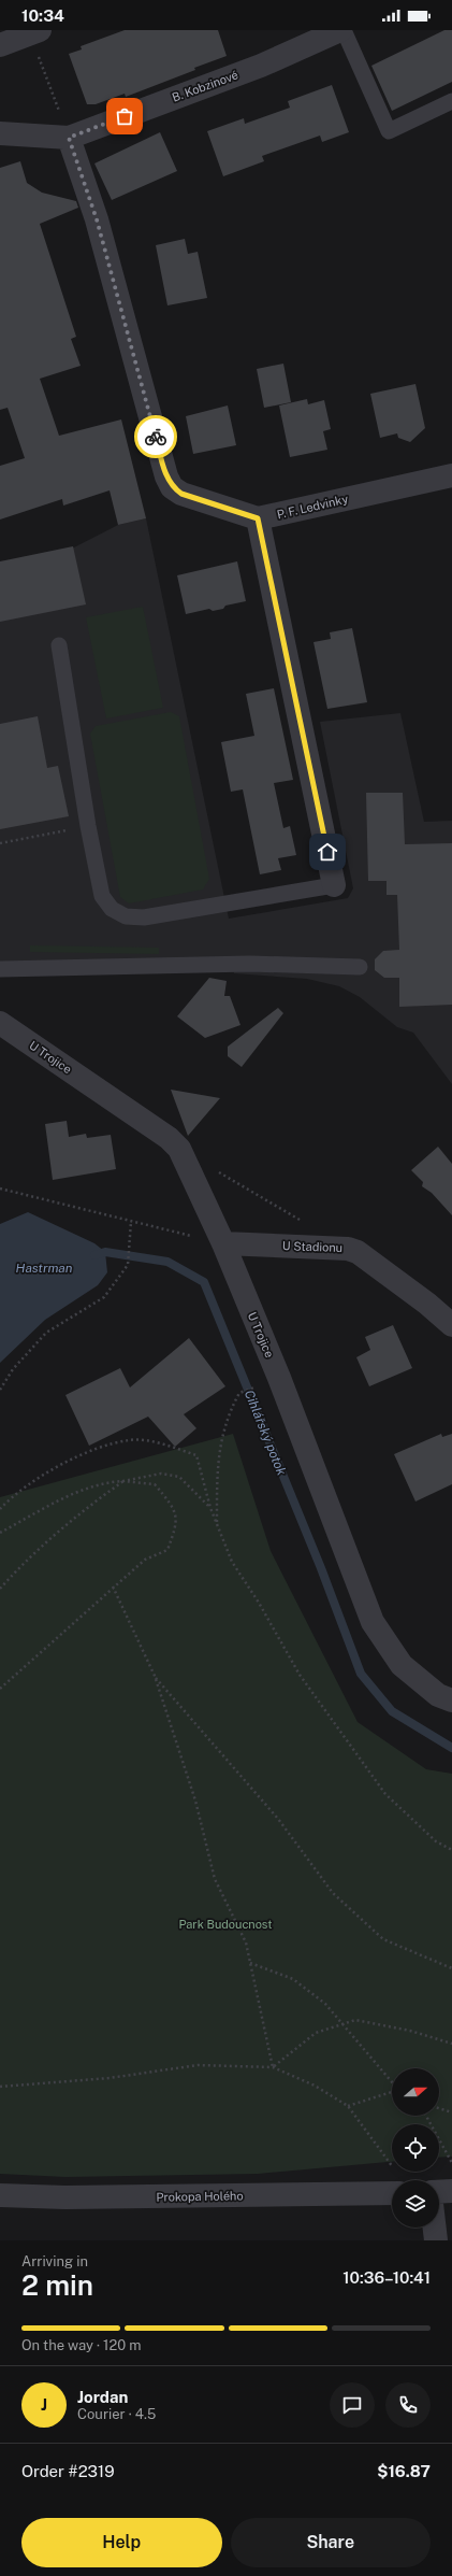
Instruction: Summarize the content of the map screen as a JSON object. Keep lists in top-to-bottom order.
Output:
{
  "streets": {
    "street": [
      "B. Kobzinové",
      "P. F. Ledvinky",
      "U Trojice",
      "U Stadionu",
      "Prokopa Holého"
    ]
  },
  "crossings": [
    ["U Trojice", "U Stadionu"]
  ],
  "water": ["Hastrman", "Cihlářský potok"],
  "parks": ["Park Budoucnost"],
  "north": "right",
  "page": {
    "status": "10:34",
    "heading": ["2 min", "Arriving in", "10:36–10:41"],
    "panel": [
      "Jordan",
      "Courier · 4.5",
      "Order #2319",
      "$16.87"
    ],
    "bar": "On the way · 120 m",
    "round": "J",
    "buttons": ["Help", "Share"]
  }
}
